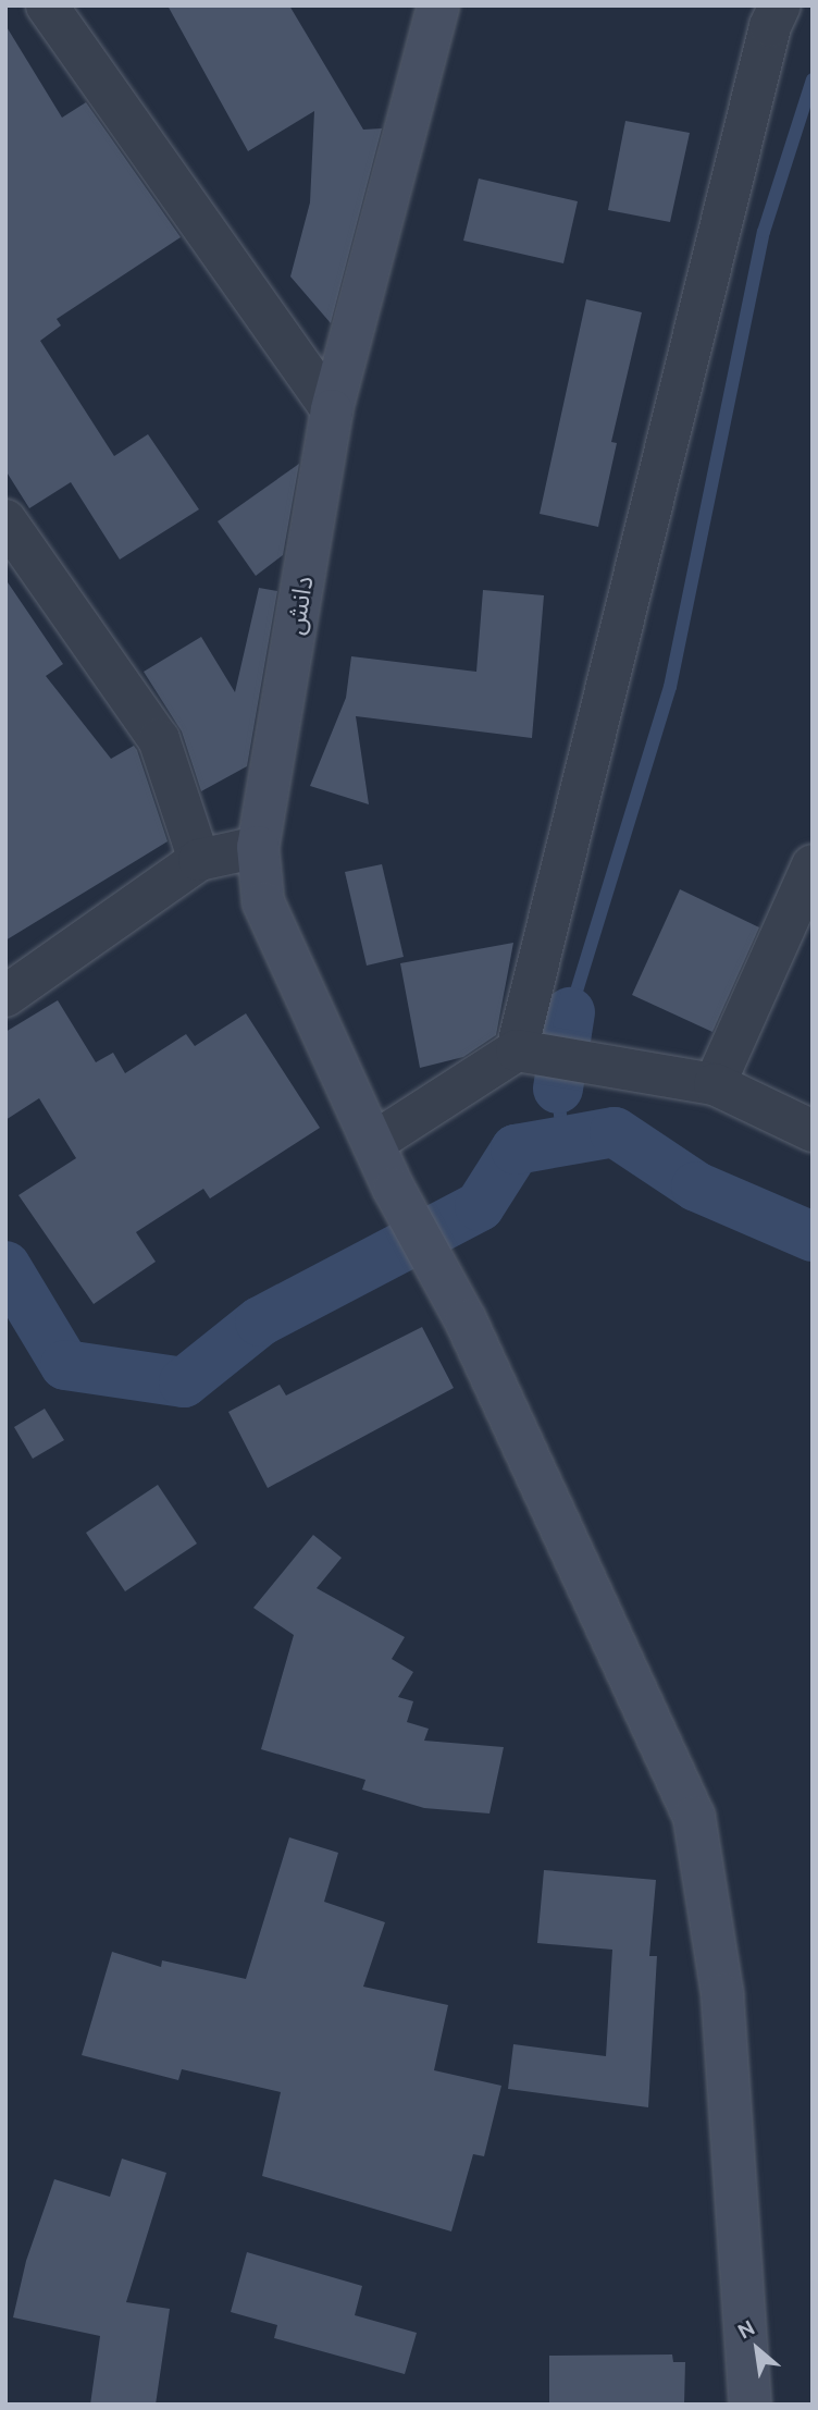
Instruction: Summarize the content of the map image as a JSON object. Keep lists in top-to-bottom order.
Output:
{
  "streets": {
    "main road": ["دانش"]
  },
  "north": "top left"
}
